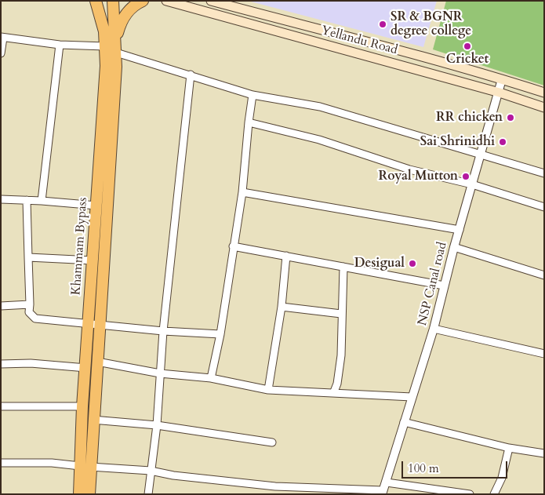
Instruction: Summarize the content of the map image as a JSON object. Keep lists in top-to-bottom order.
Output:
{
  "streets": {
    "highway": ["Khammam Bypass"],
    "main road": ["Yellandu Road"],
    "street": ["NSP Canal road"]
  },
  "crossings": [
    ["Yellandu Road", "NSP Canal road"]
  ],
  "places": [
    "SR & BGNR degree college",
    "Cricket",
    "RR chicken",
    "Sai Shrinidhi",
    "Royal Mutton",
    "Desigual"
  ],
  "scale_bar": "100 m"
}
